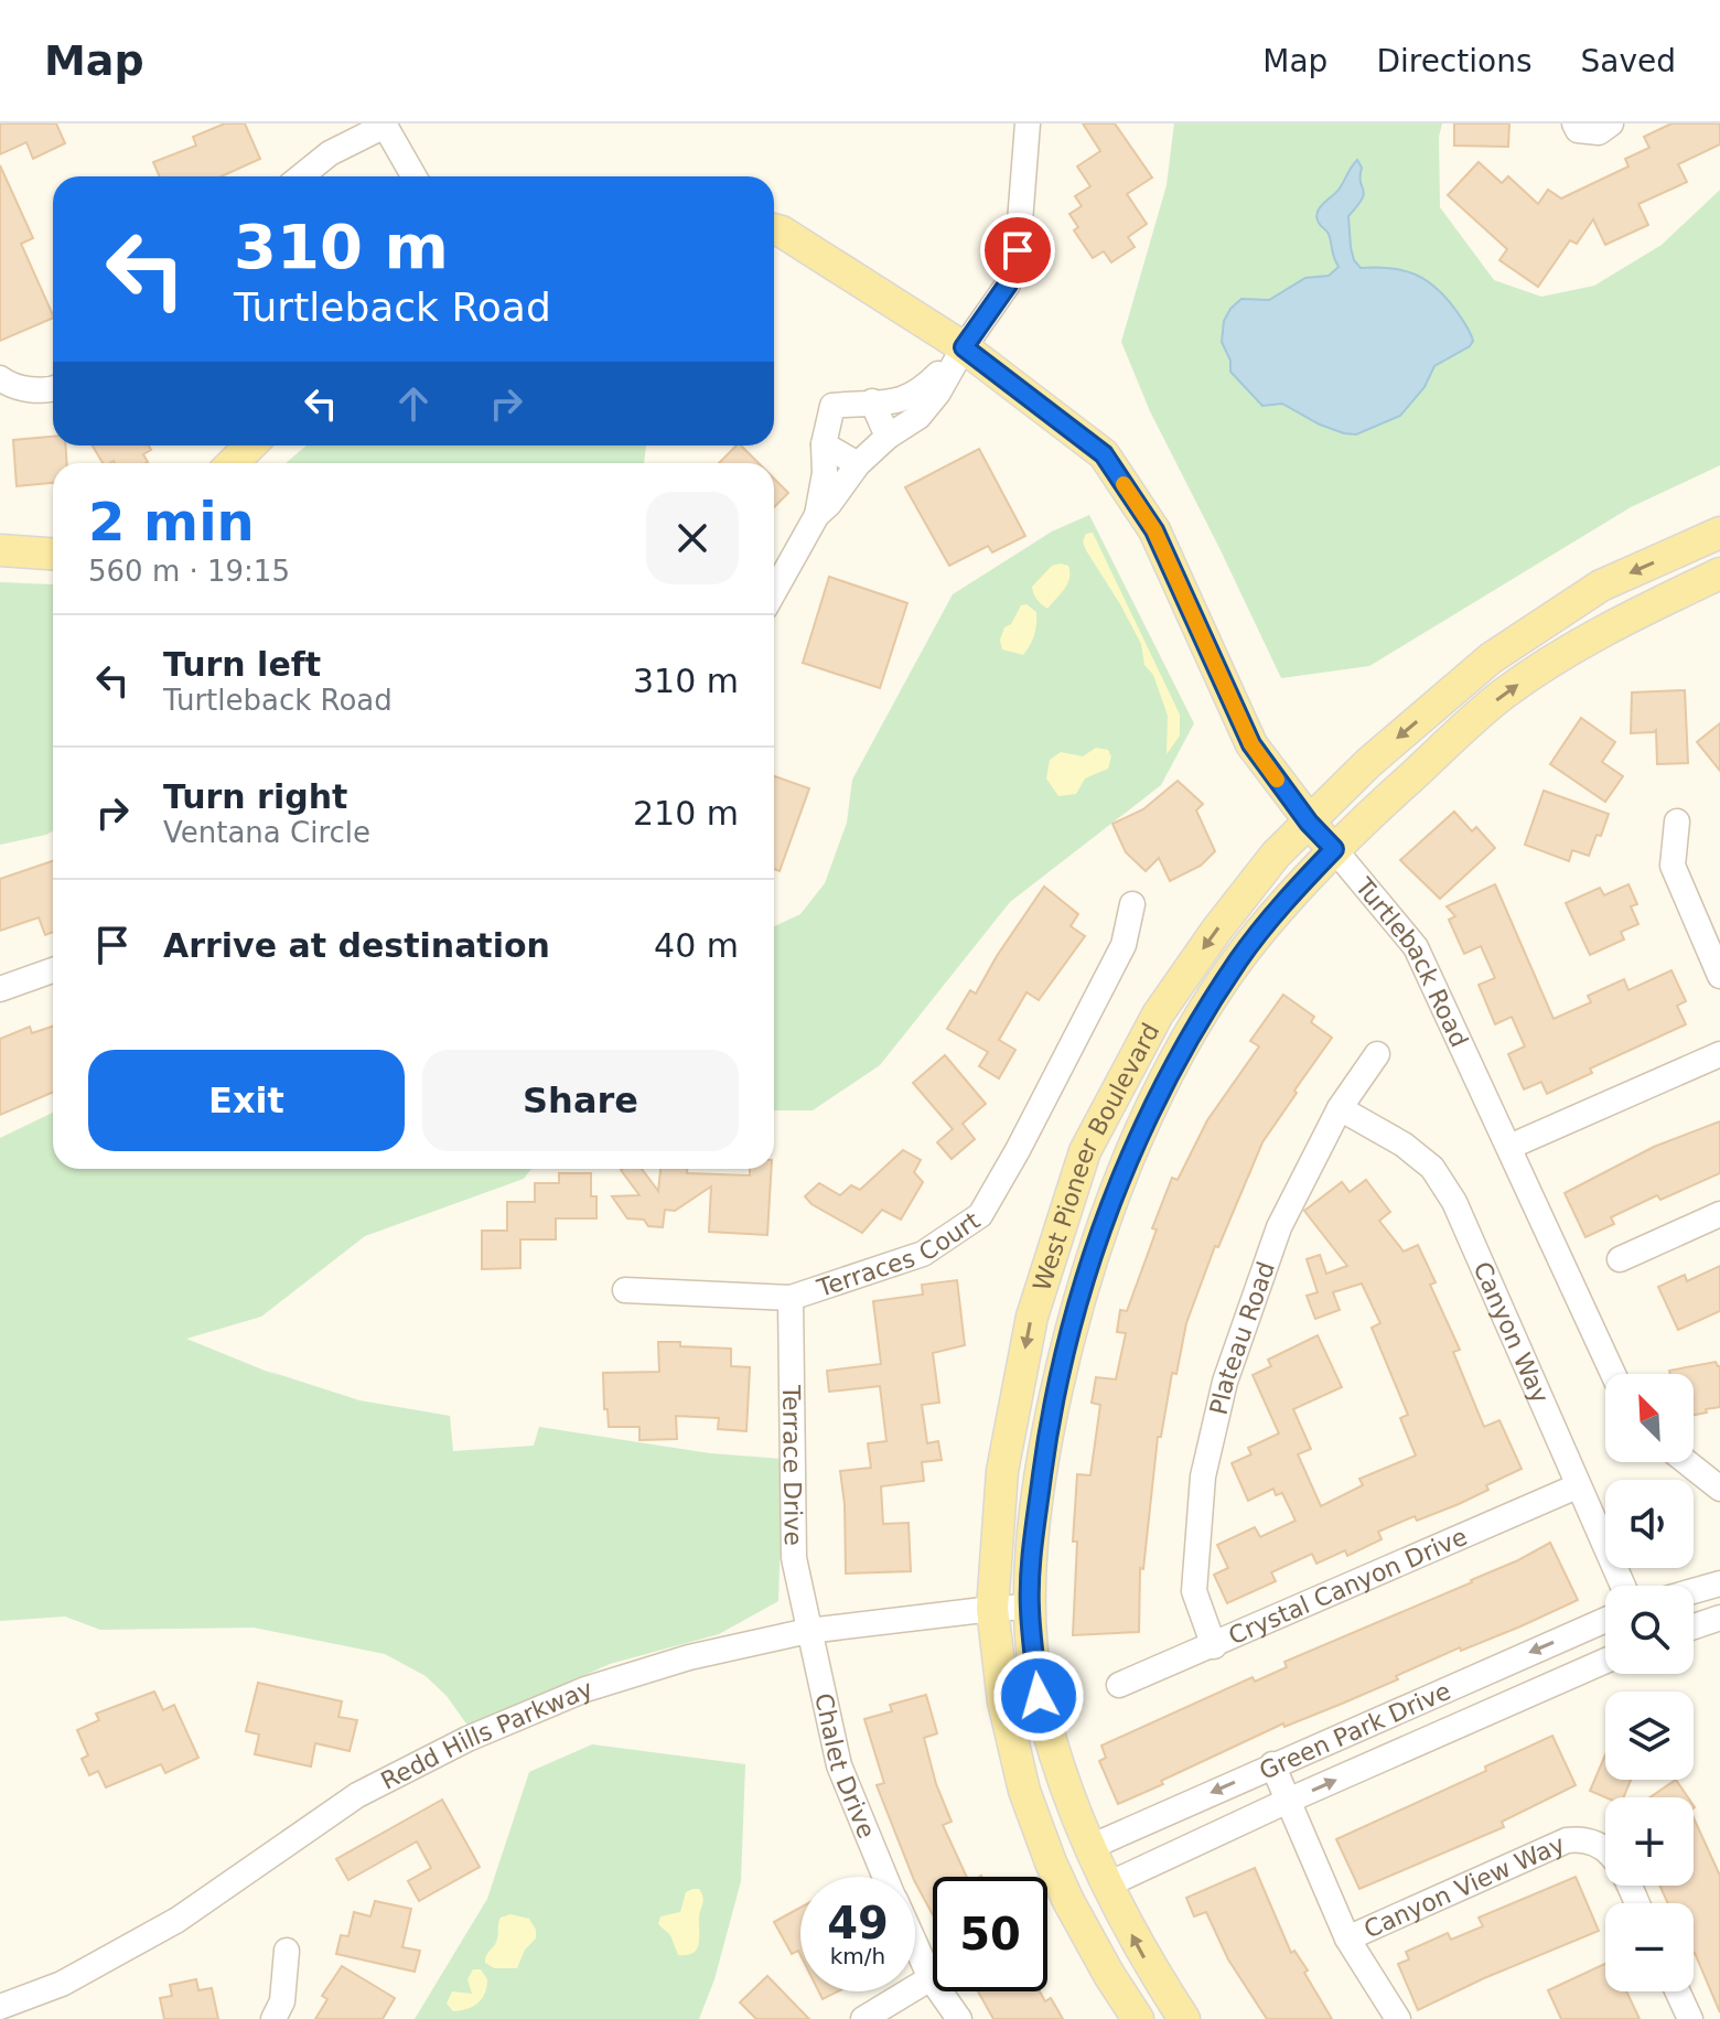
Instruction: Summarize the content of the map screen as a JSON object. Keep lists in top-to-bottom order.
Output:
{
  "streets": {
    "main road": ["Turtleback Road", "West Pioneer Boulevard"],
    "street": [
      "Terraces Court",
      "Canyon Way",
      "Plateau Road",
      "Terrace Drive",
      "Crystal Canyon Drive",
      "Green Park Drive",
      "Redd Hills Parkway",
      "Chalet Drive",
      "Canyon View Way"
    ]
  },
  "crossings": [
    ["Turtleback Road", "West Pioneer Boulevard"],
    ["West Pioneer Boulevard", "Green Park Drive"],
    ["West Pioneer Boulevard", "Redd Hills Parkway"],
    ["Terraces Court", "Terrace Drive"],
    ["Canyon Way", "Plateau Road"],
    ["Canyon Way", "Crystal Canyon Drive"],
    ["Plateau Road", "Crystal Canyon Drive"],
    ["Terrace Drive", "Redd Hills Parkway"],
    ["Terrace Drive", "Chalet Drive"],
    ["Redd Hills Parkway", "Chalet Drive"]
  ],
  "north": "top left",
  "page": {
    "header": "Map",
    "nav": ["Map", "Directions", "Saved"],
    "turn": ["310 m", "Turtleback Road"],
    "heading": ["2 min", "560 m · 19:15"],
    "list": [
      {
        "name": "Turn left",
        "note": "Turtleback Road",
        "value": "310 m"
      },
      {
        "name": "Turn right",
        "note": "Ventana Circle",
        "value": "210 m"
      },
      {
        "name": "Arrive at destination",
        "value": "40 m"
      }
    ],
    "buttons": ["Exit", "Share"],
    "map_buttons": ["+", "−"],
    "speed": "49 km/h",
    "limit": "50"
  }
}
